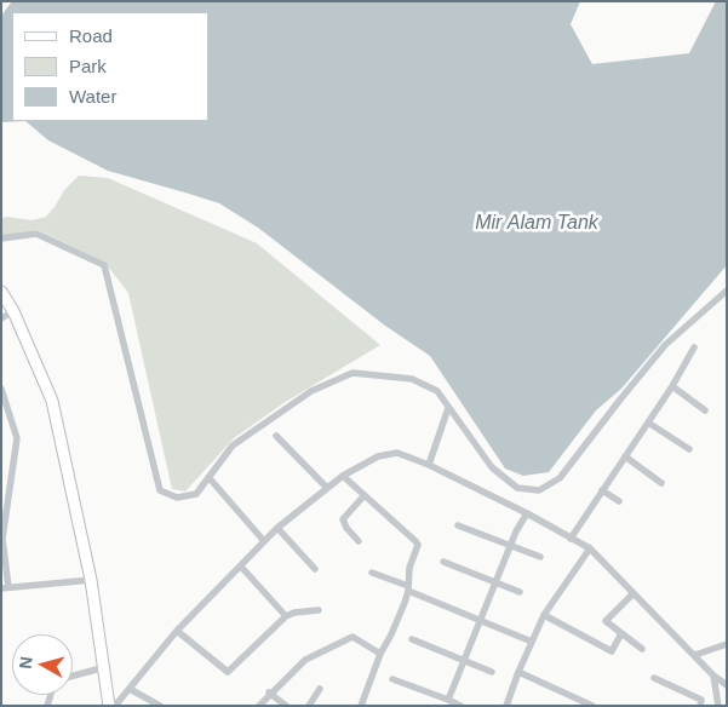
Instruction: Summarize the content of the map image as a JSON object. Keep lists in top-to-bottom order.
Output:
{
  "water": ["Mir Alam Tank"],
  "legend": ["Road", "Park", "Water"],
  "north": "left"
}
